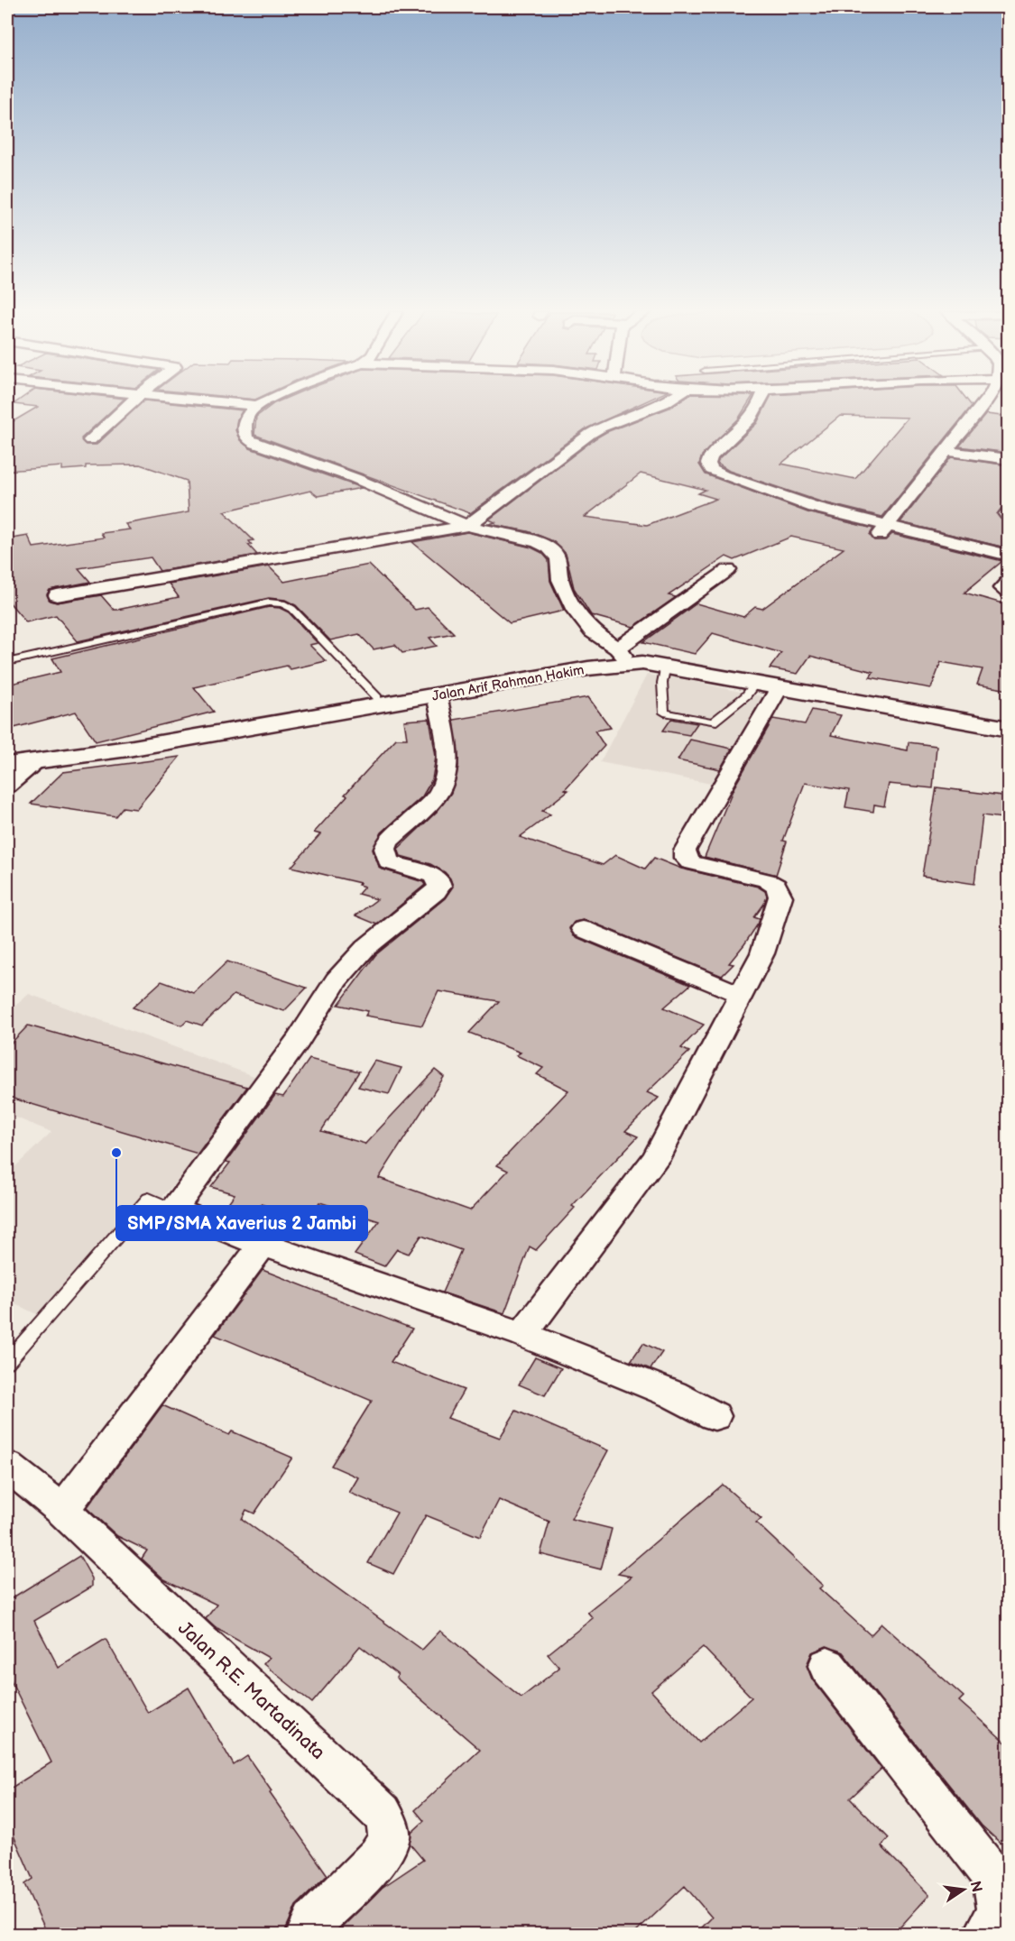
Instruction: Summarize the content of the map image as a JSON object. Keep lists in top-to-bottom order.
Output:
{
  "streets": {
    "main road": ["Jalan Arif Rahman Hakim"],
    "street": ["Jalan R.E. Martadinata"]
  },
  "places": ["SMP/SMA Xaverius 2 Jambi"],
  "north": "right"
}
